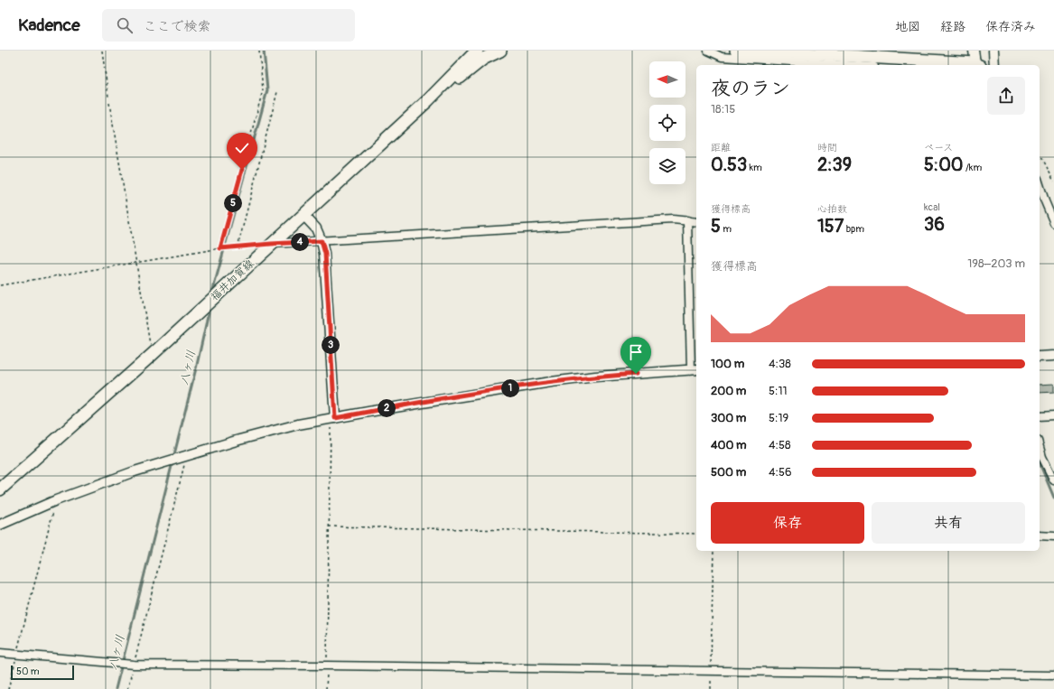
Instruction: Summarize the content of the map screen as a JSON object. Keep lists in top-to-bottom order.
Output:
{
  "streets": {
    "main road": ["福井加賀線"]
  },
  "water": ["八ヶ川"],
  "scale_bar": "50 m",
  "north": "left",
  "page": {
    "header": "Kadence",
    "search": "ここで検索",
    "nav": ["地図", "経路", "保存済み"],
    "heading": ["夜のラン", "18:15"],
    "stats": [
      ["距離", "0.53 km"],
      ["時間", "2:39"],
      ["ペース", "5:00 /km"],
      ["獲得標高", "5 m"],
      ["心拍数", "157 bpm"],
      ["kcal", "36"]
    ],
    "pins": [
      "5",
      "4",
      "3",
      "1",
      "2"
    ],
    "chart": ["獲得標高", "198–203 m"],
    "list": [
      {
        "name": "100 m",
        "note": "4:38"
      },
      {
        "name": "200 m",
        "note": "5:11"
      },
      {
        "name": "300 m",
        "note": "5:19"
      },
      {
        "name": "400 m",
        "note": "4:58"
      },
      {
        "name": "500 m",
        "note": "4:56"
      }
    ],
    "buttons": ["保存", "共有"],
    "scale": "50 m"
  }
}
